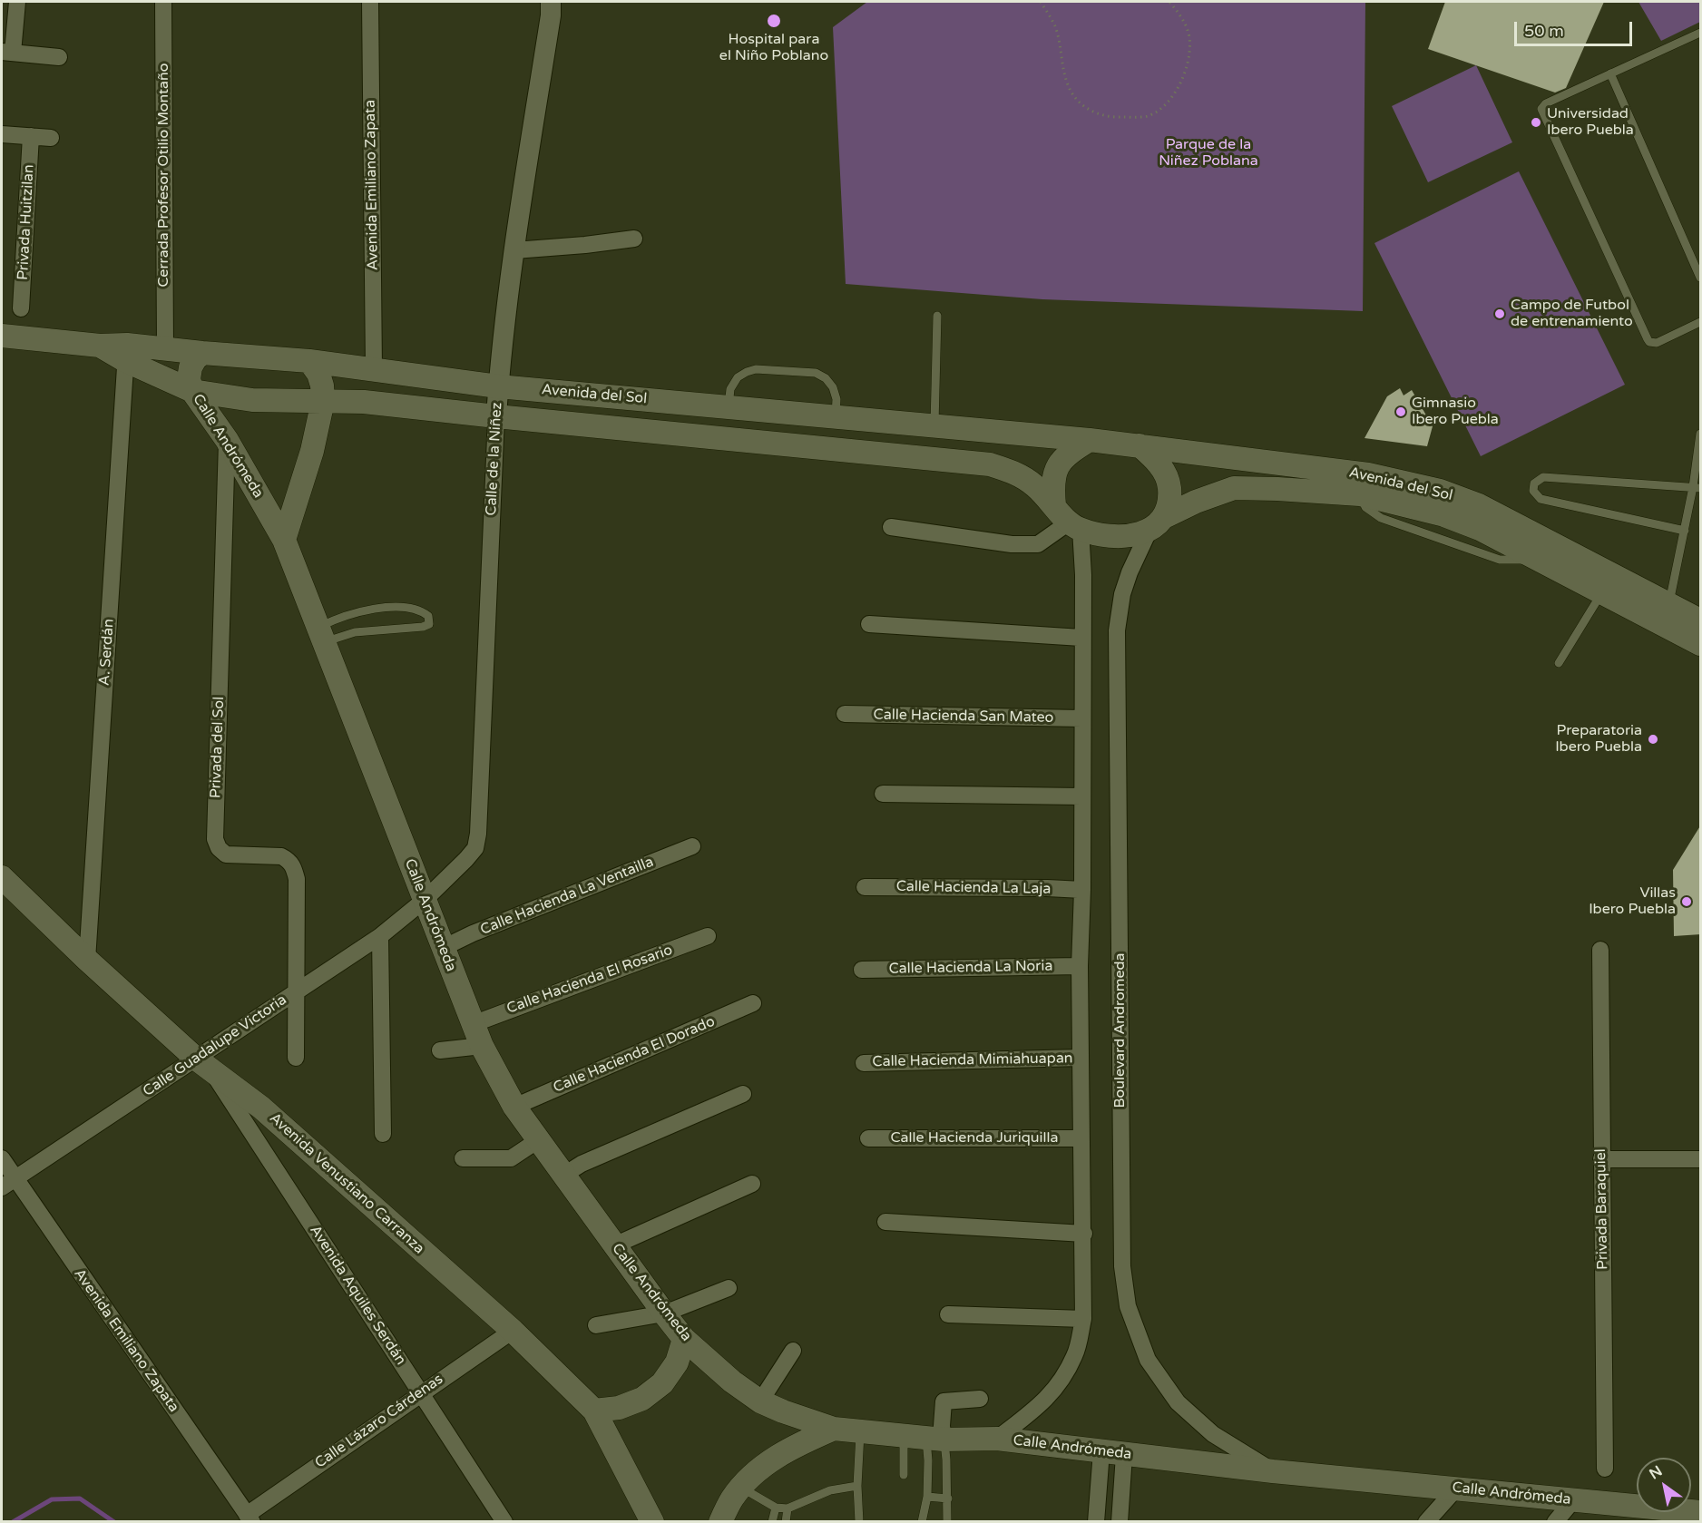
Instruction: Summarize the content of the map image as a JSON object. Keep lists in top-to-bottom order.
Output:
{
  "streets": {
    "main road": ["Avenida del Sol", "Calle Andrómeda", "Avenida Venustiano Carranza"],
    "street": [
      "Cerrada Profesor Otilio Montaño",
      "Avenida Emiliano Zapata",
      "Privada Huitzilan",
      "Calle de la Niñez",
      "A. Serdán",
      "Calle Hacienda San Mateo",
      "Privada del Sol",
      "Calle Hacienda La Laja",
      "Calle Hacienda La Ventailla",
      "Calle Hacienda La Noria",
      "Calle Hacienda El Rosario",
      "Boulevard Andromeda",
      "Calle Guadalupe Victoria",
      "Calle Hacienda El Dorado",
      "Calle Hacienda Mimiahuapan",
      "Calle Hacienda Juriquilla",
      "Privada Baraquiel",
      "Avenida Aquiles Serdán",
      "Calle Lázaro Cárdenas"
    ]
  },
  "crossings": [
    ["Cerrada Profesor Otilio Montaño", "Avenida del Sol"],
    ["Avenida Emiliano Zapata", "Avenida del Sol"],
    ["Avenida Emiliano Zapata", "Calle Guadalupe Victoria"],
    ["Avenida Emiliano Zapata", "Calle Lázaro Cárdenas"],
    ["Avenida del Sol", "Calle Andrómeda"],
    ["Avenida del Sol", "Calle de la Niñez"],
    ["Avenida del Sol", "A. Serdán"],
    ["Avenida del Sol", "Boulevard Andromeda"],
    ["Calle Andrómeda", "Calle de la Niñez"],
    ["Calle Andrómeda", "Privada del Sol"],
    ["Calle Andrómeda", "Calle Hacienda La Ventailla"],
    ["Calle Andrómeda", "Calle Hacienda El Rosario"],
    ["Calle Andrómeda", "Boulevard Andromeda"],
    ["Calle Andrómeda", "Calle Guadalupe Victoria"],
    ["Calle Andrómeda", "Calle Hacienda El Dorado"],
    ["Calle de la Niñez", "Calle Guadalupe Victoria"],
    ["A. Serdán", "Avenida Venustiano Carranza"],
    ["Privada del Sol", "Calle Guadalupe Victoria"],
    ["Calle Guadalupe Victoria", "Avenida Venustiano Carranza"],
    ["Calle Guadalupe Victoria", "Avenida Aquiles Serdán"],
    ["Avenida Venustiano Carranza", "Avenida Aquiles Serdán"],
    ["Avenida Venustiano Carranza", "Calle Lázaro Cárdenas"],
    ["Avenida Aquiles Serdán", "Calle Lázaro Cárdenas"]
  ],
  "parks": ["Parque de la Niñez Poblana"],
  "places": [
    "Hospital para el Niño Poblano",
    "Universidad Ibero Puebla",
    "Campo de Futbol de entrenamiento",
    "Gimnasio Ibero Puebla",
    "Preparatoria Ibero Puebla",
    "Villas Ibero Puebla"
  ],
  "scale_bar": "50 m",
  "north": "top left"
}
